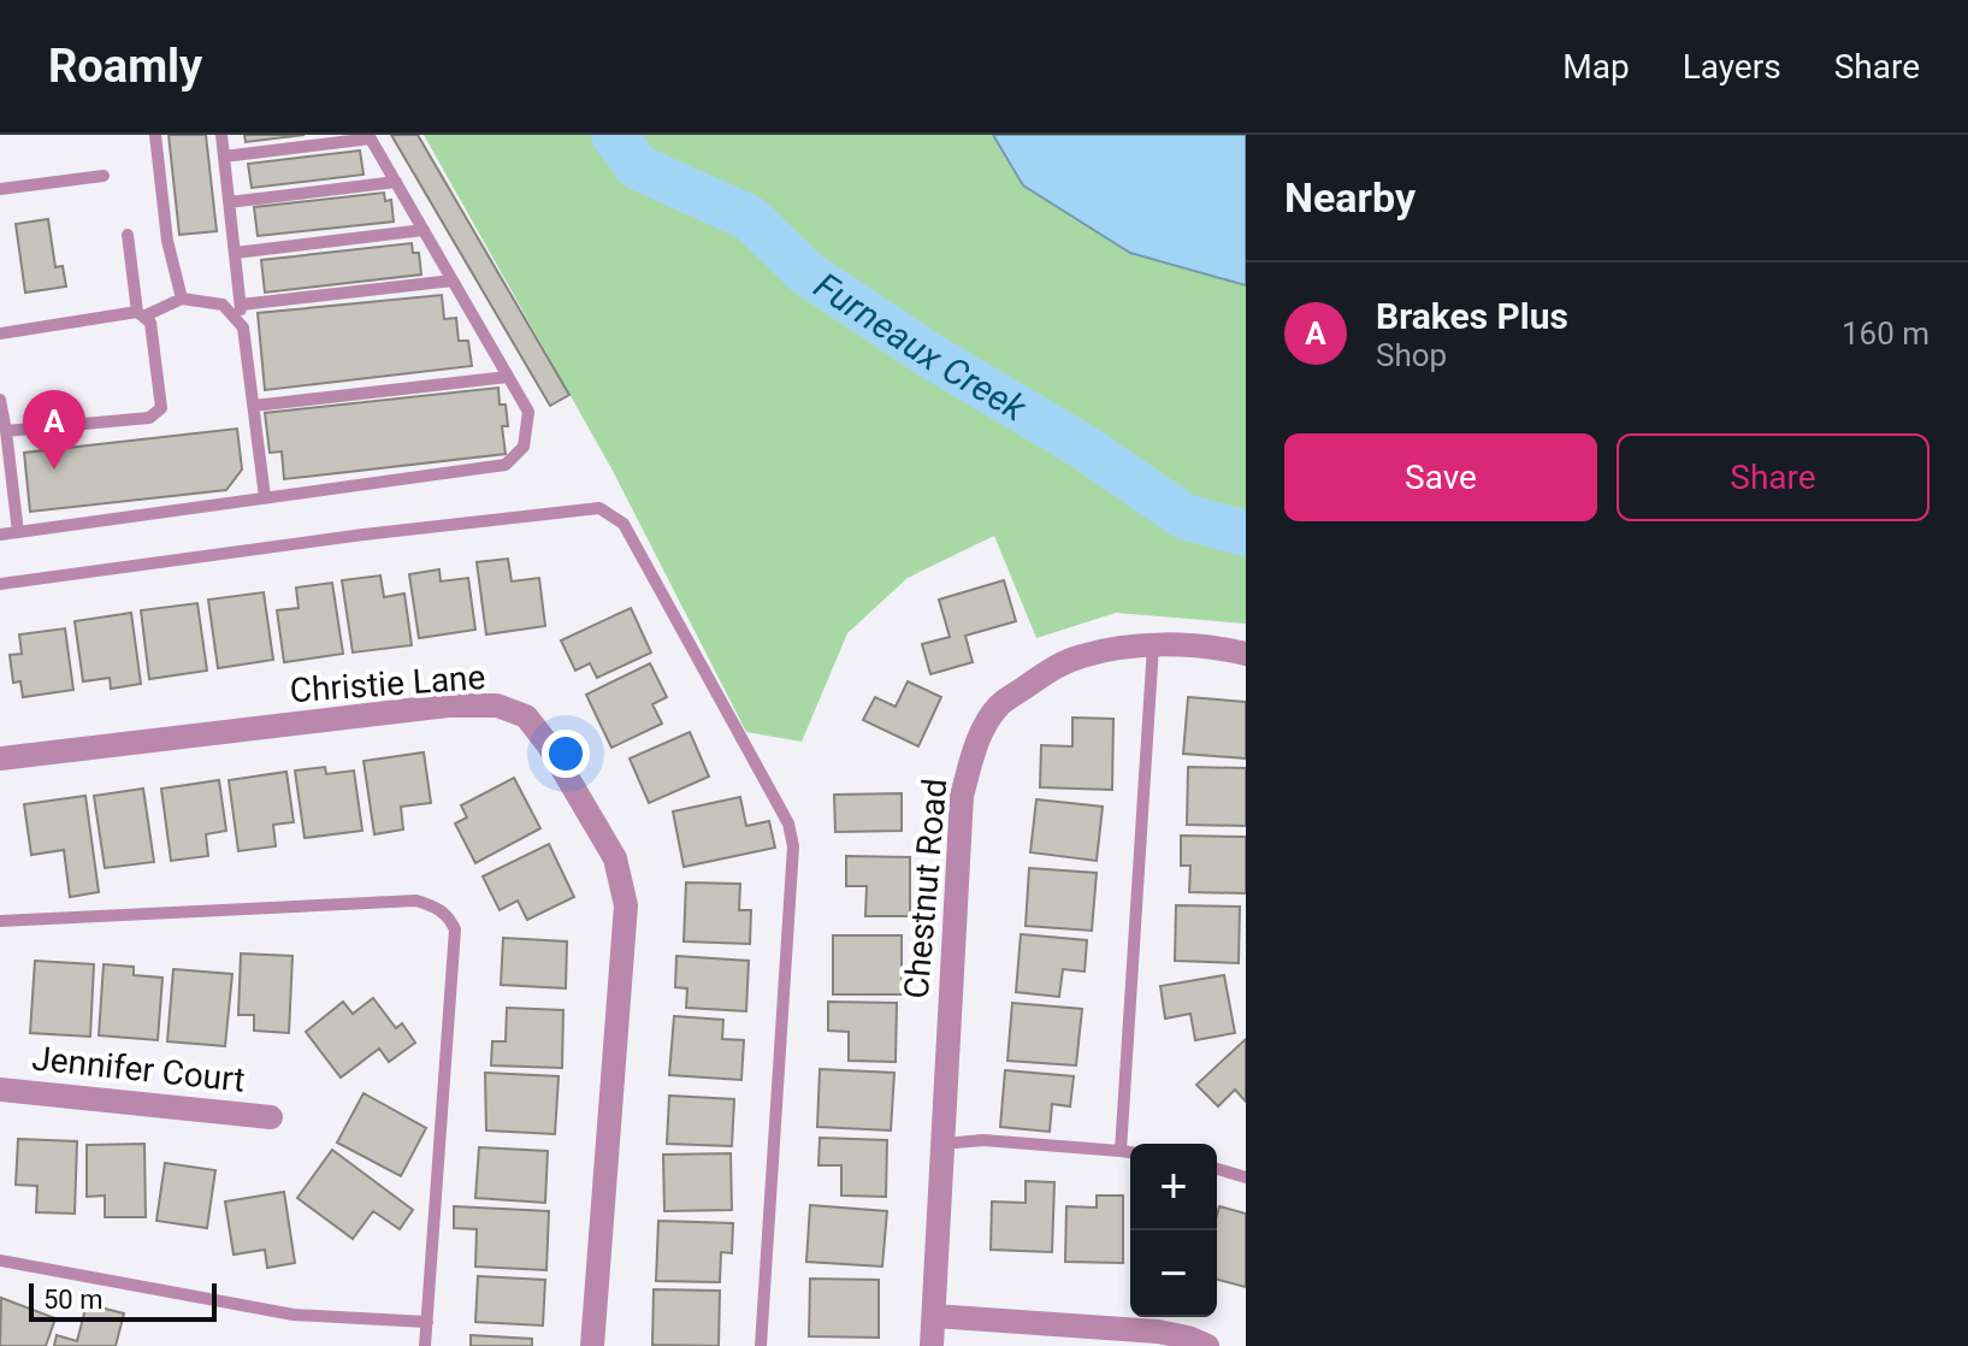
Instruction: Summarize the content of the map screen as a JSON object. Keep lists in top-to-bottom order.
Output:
{
  "streets": {
    "street": ["Christie Lane", "Chestnut Road", "Jennifer Court"]
  },
  "water": ["Furneaux Creek"],
  "scale_bar": "50 m",
  "page": {
    "header": "Roamly",
    "nav": ["Map", "Layers", "Share"],
    "heading": "Nearby",
    "list": [
      {
        "mark": "A",
        "name": "Brakes Plus",
        "note": "Shop",
        "value": "160 m"
      }
    ],
    "pins": "A",
    "buttons": ["Save", "Share"],
    "map_buttons": ["+", "−"],
    "scale": "50 m"
  }
}
